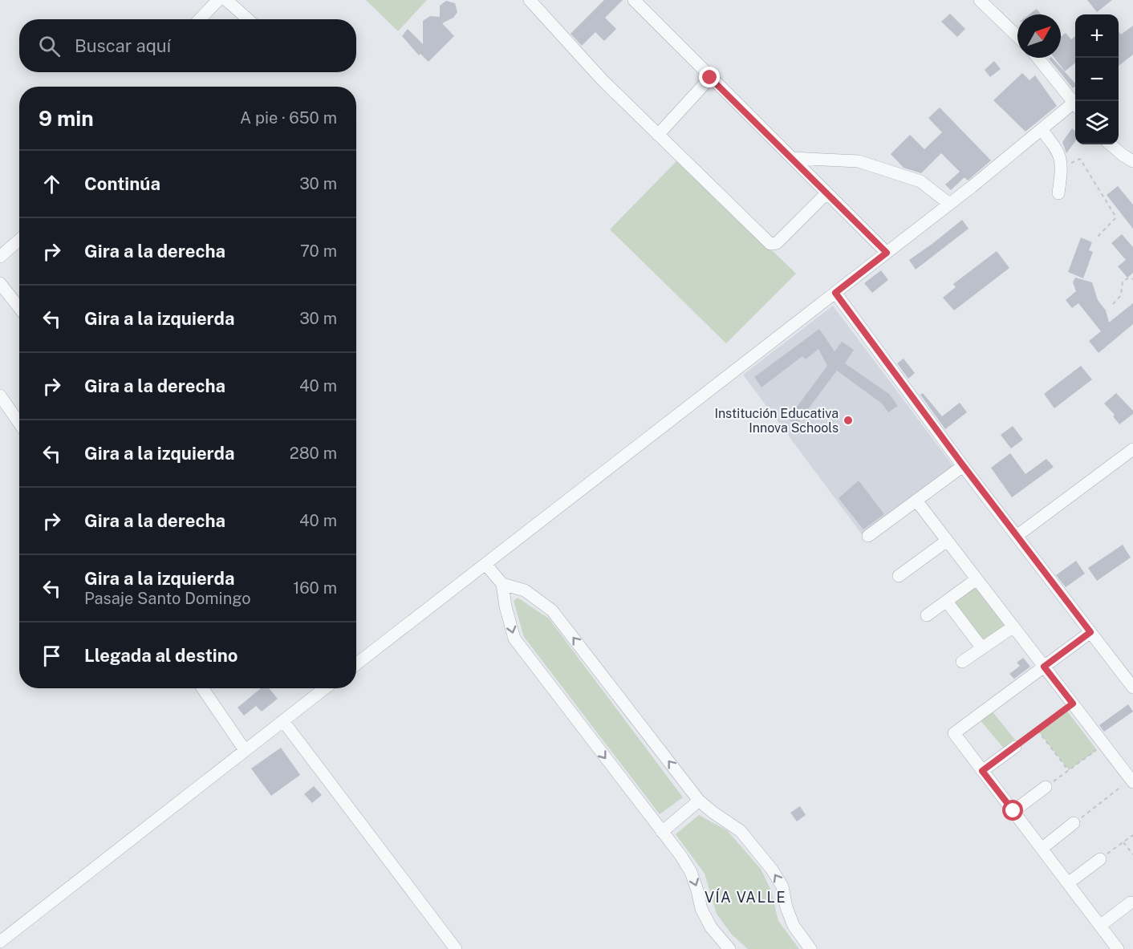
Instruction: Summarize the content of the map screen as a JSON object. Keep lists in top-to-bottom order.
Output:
{
  "districts": ["VÍA VALLE"],
  "places": ["Institución Educativa Innova Schools"],
  "north": "top right",
  "page": {
    "map_buttons": ["+", "−"],
    "search": "Buscar aquí",
    "heading": ["9 min", "A pie · 650 m"],
    "list": [
      ["Continúa", "30 m"],
      ["Gira a la derecha", "70 m"],
      ["Gira a la izquierda", "30 m"],
      ["Gira a la derecha", "40 m"],
      ["Gira a la izquierda", "280 m"],
      ["Gira a la derecha", "40 m"],
      ["Gira a la izquierda", "Pasaje Santo Domingo", "160 m"],
      "Llegada al destino"
    ]
  }
}
